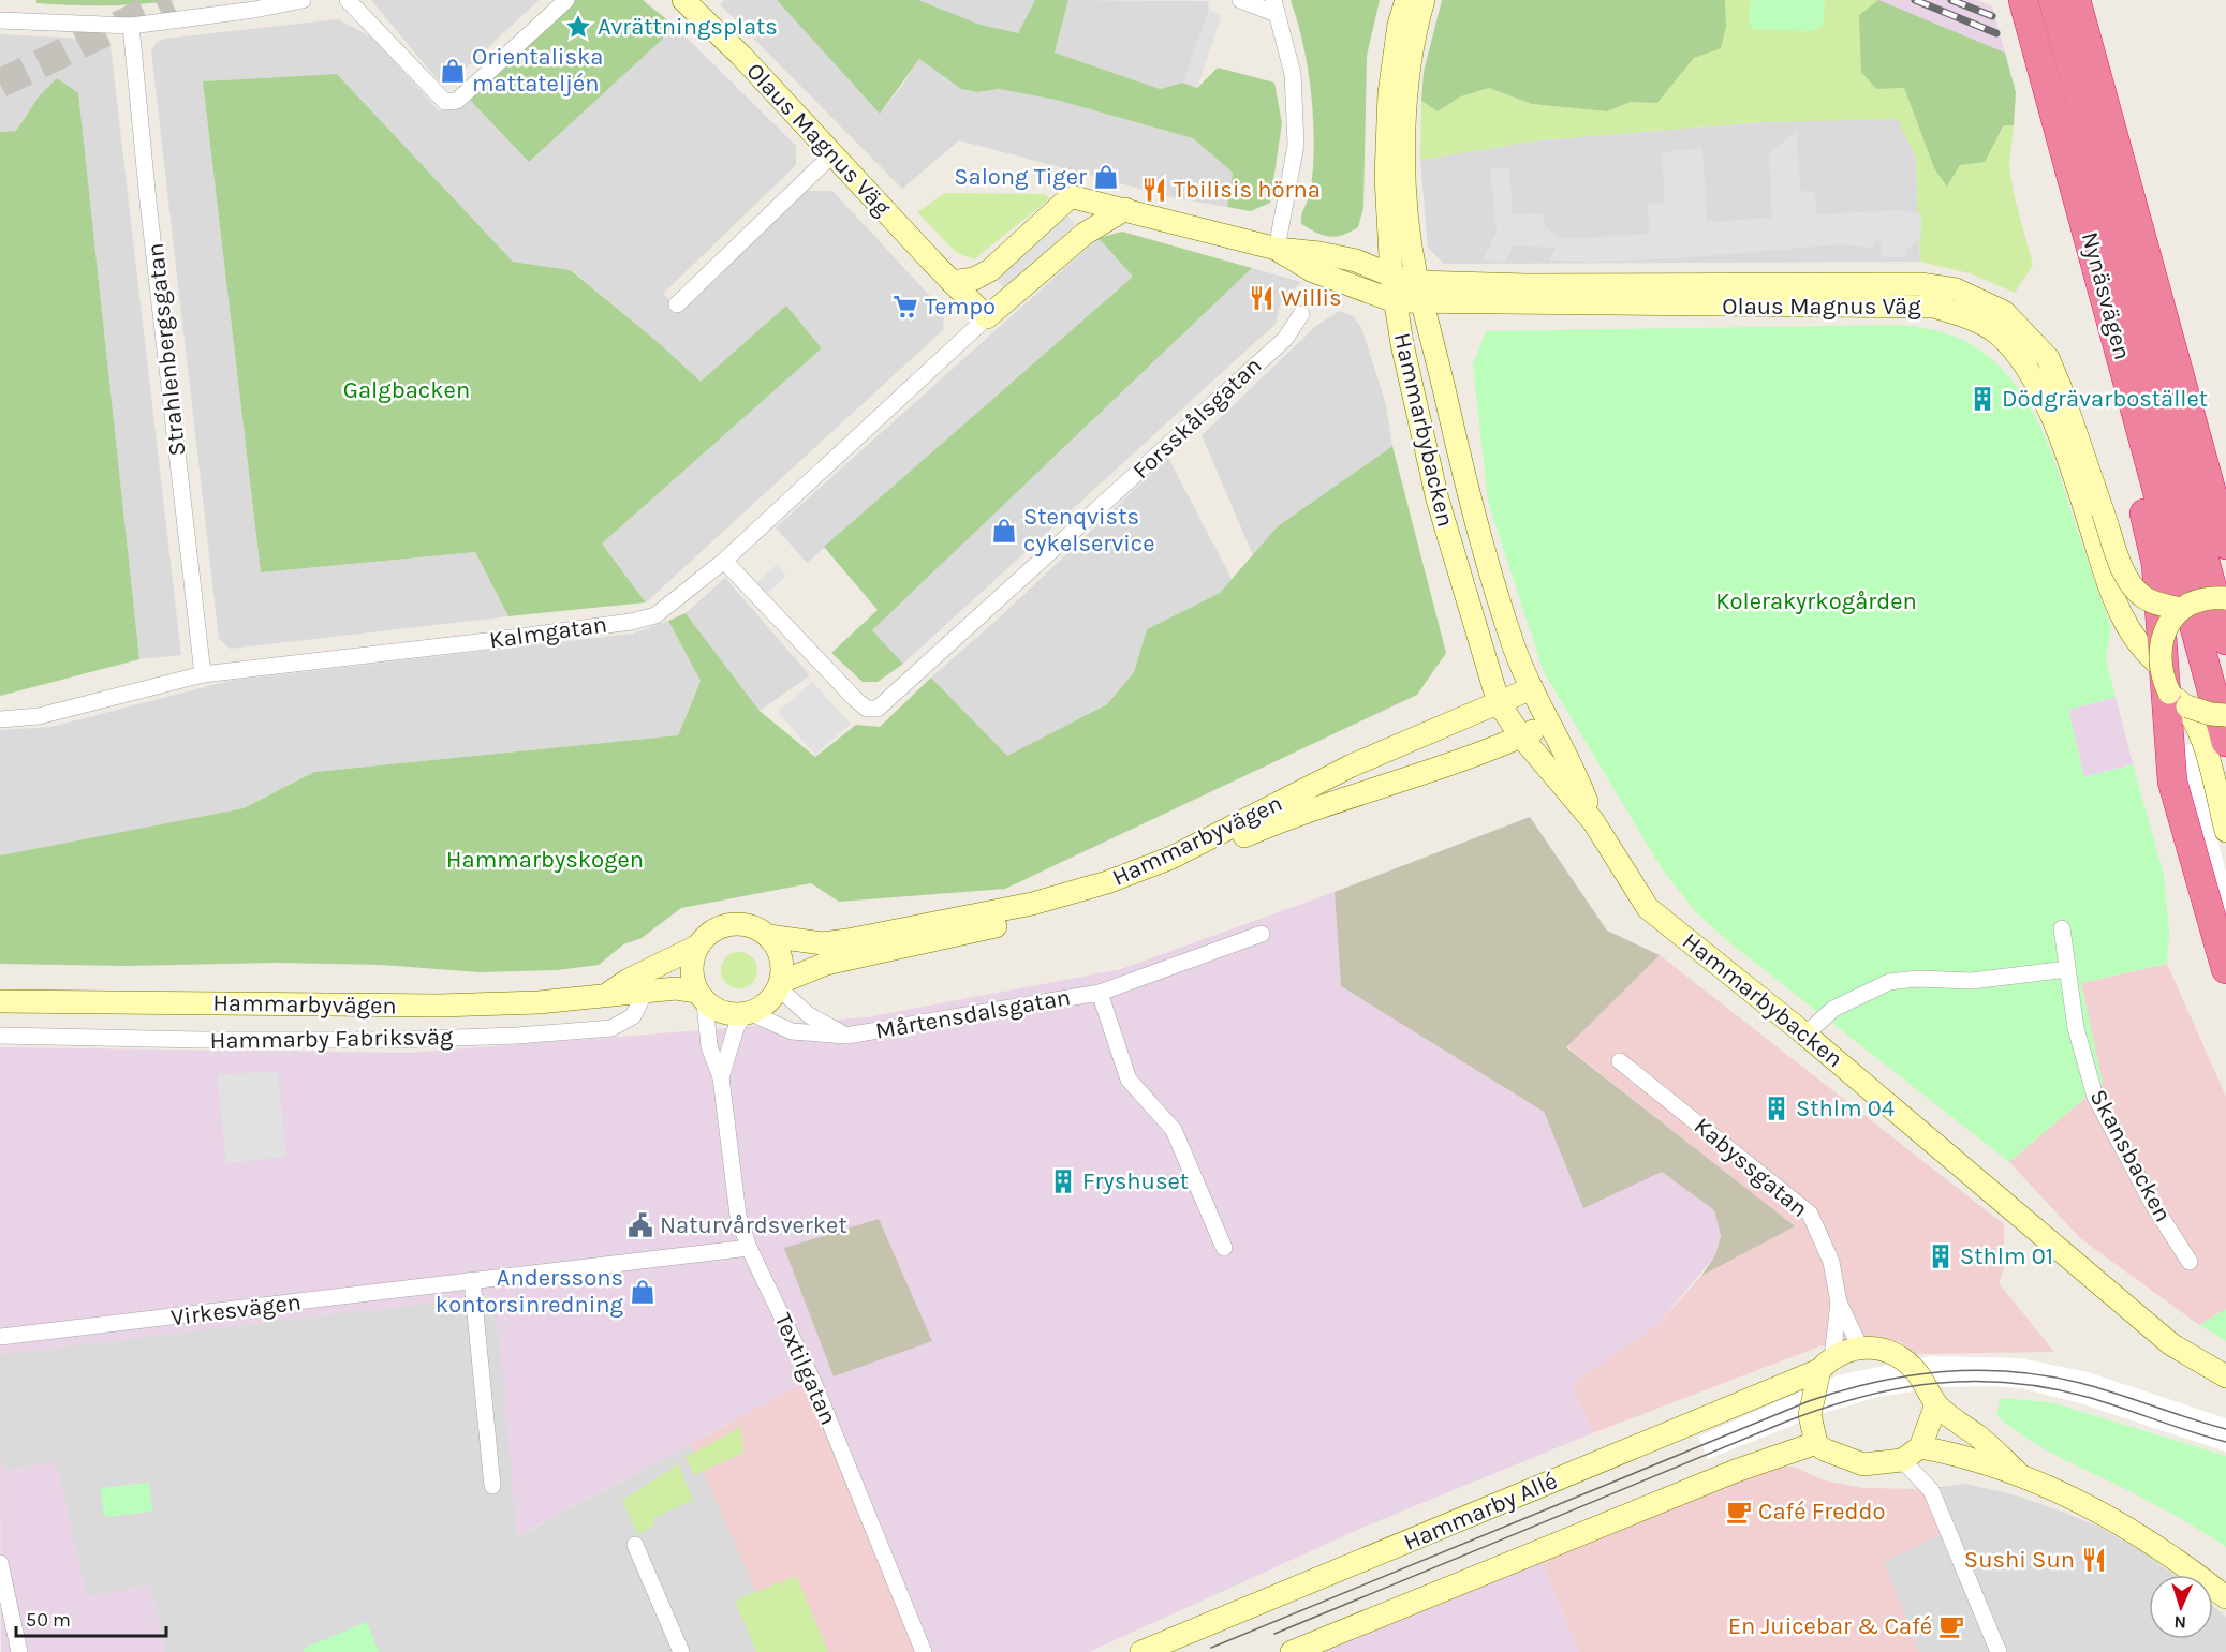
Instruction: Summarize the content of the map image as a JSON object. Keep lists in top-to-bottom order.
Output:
{
  "streets": {
    "highway": ["Nynäsvägen"],
    "main road": [
      "Olaus Magnus Väg",
      "Hammarbybacken",
      "Hammarbyvägen",
      "Hammarby Allé"
    ],
    "street": [
      "Strahlenbergsgatan",
      "Forsskålsgatan",
      "Kalmgatan",
      "Mårtensdalsgatan",
      "Hammarby Fabriksväg",
      "Skansbacken",
      "Kabyssgatan",
      "Virkesvägen",
      "Textilgatan"
    ]
  },
  "crossings": [
    ["Olaus Magnus Väg", "Hammarbybacken"],
    ["Olaus Magnus Väg", "Kalmgatan"],
    ["Strahlenbergsgatan", "Kalmgatan"],
    ["Forsskålsgatan", "Kalmgatan"],
    ["Hammarbybacken", "Hammarbyvägen"],
    ["Hammarbyvägen", "Mårtensdalsgatan"],
    ["Hammarbyvägen", "Hammarby Fabriksväg"],
    ["Hammarbyvägen", "Textilgatan"],
    ["Mårtensdalsgatan", "Textilgatan"],
    ["Kabyssgatan", "Hammarby Allé"],
    ["Virkesvägen", "Textilgatan"]
  ],
  "parks": ["Galgbacken", "Kolerakyrkogården", "Hammarbyskogen"],
  "places": {
    "place": ["Avrättningsplats"],
    "shop": [
      "Orientaliska mattateljén",
      "Salong Tiger",
      "Stenqvists cykelservice",
      "Anderssons kontorsinredning"
    ],
    "restaurant": ["Tbilisis hörna", "Willis", "Sushi Sun"],
    "supermarket": ["Tempo"],
    "building": [
      "Dödgrävarbostället",
      "Sthlm 04",
      "Fryshuset",
      "Sthlm 01"
    ],
    "public building": ["Naturvårdsverket"],
    "cafe": ["Café Freddo", "En Juicebar & Café"]
  },
  "scale_bar": "50 m",
  "north": "bottom"
}
